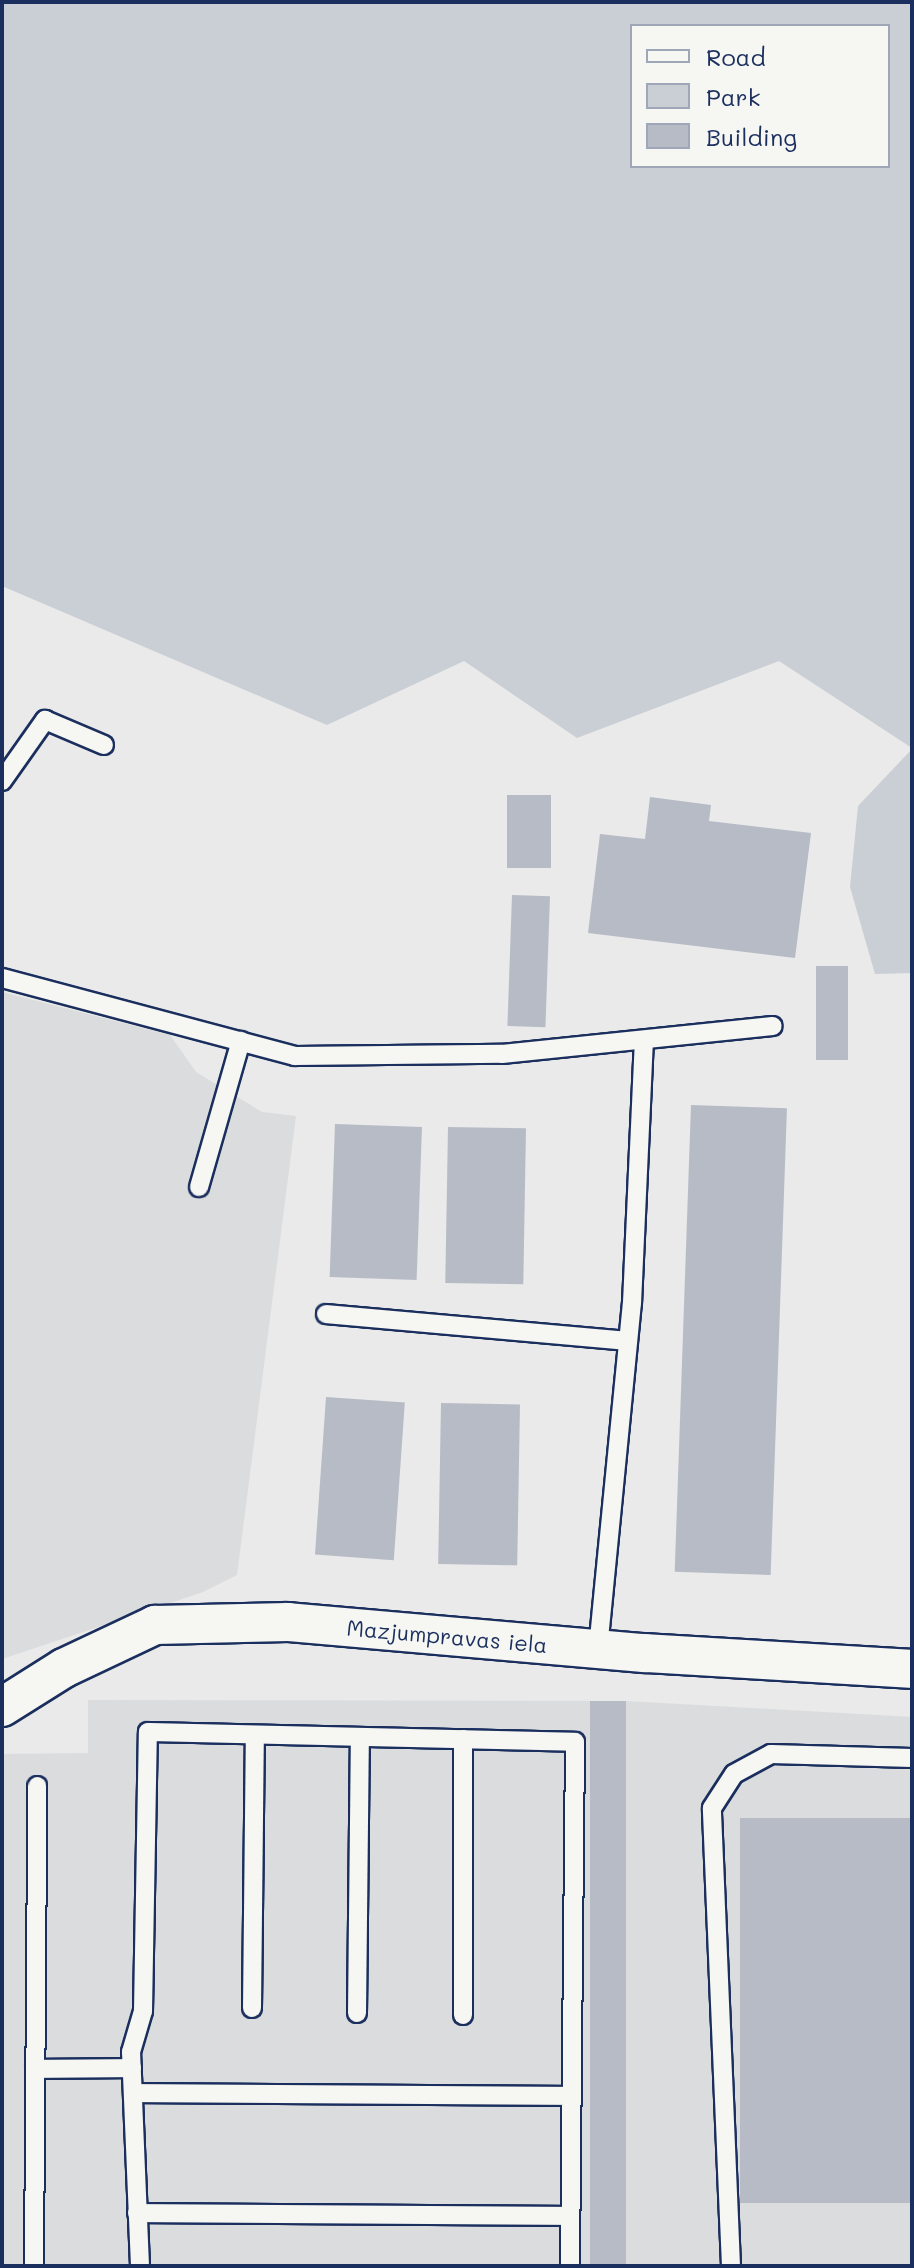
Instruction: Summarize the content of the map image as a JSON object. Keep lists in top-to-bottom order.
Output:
{
  "streets": {
    "street": ["Mazjumpravas iela"]
  },
  "legend": ["Road", "Park", "Building"]
}
